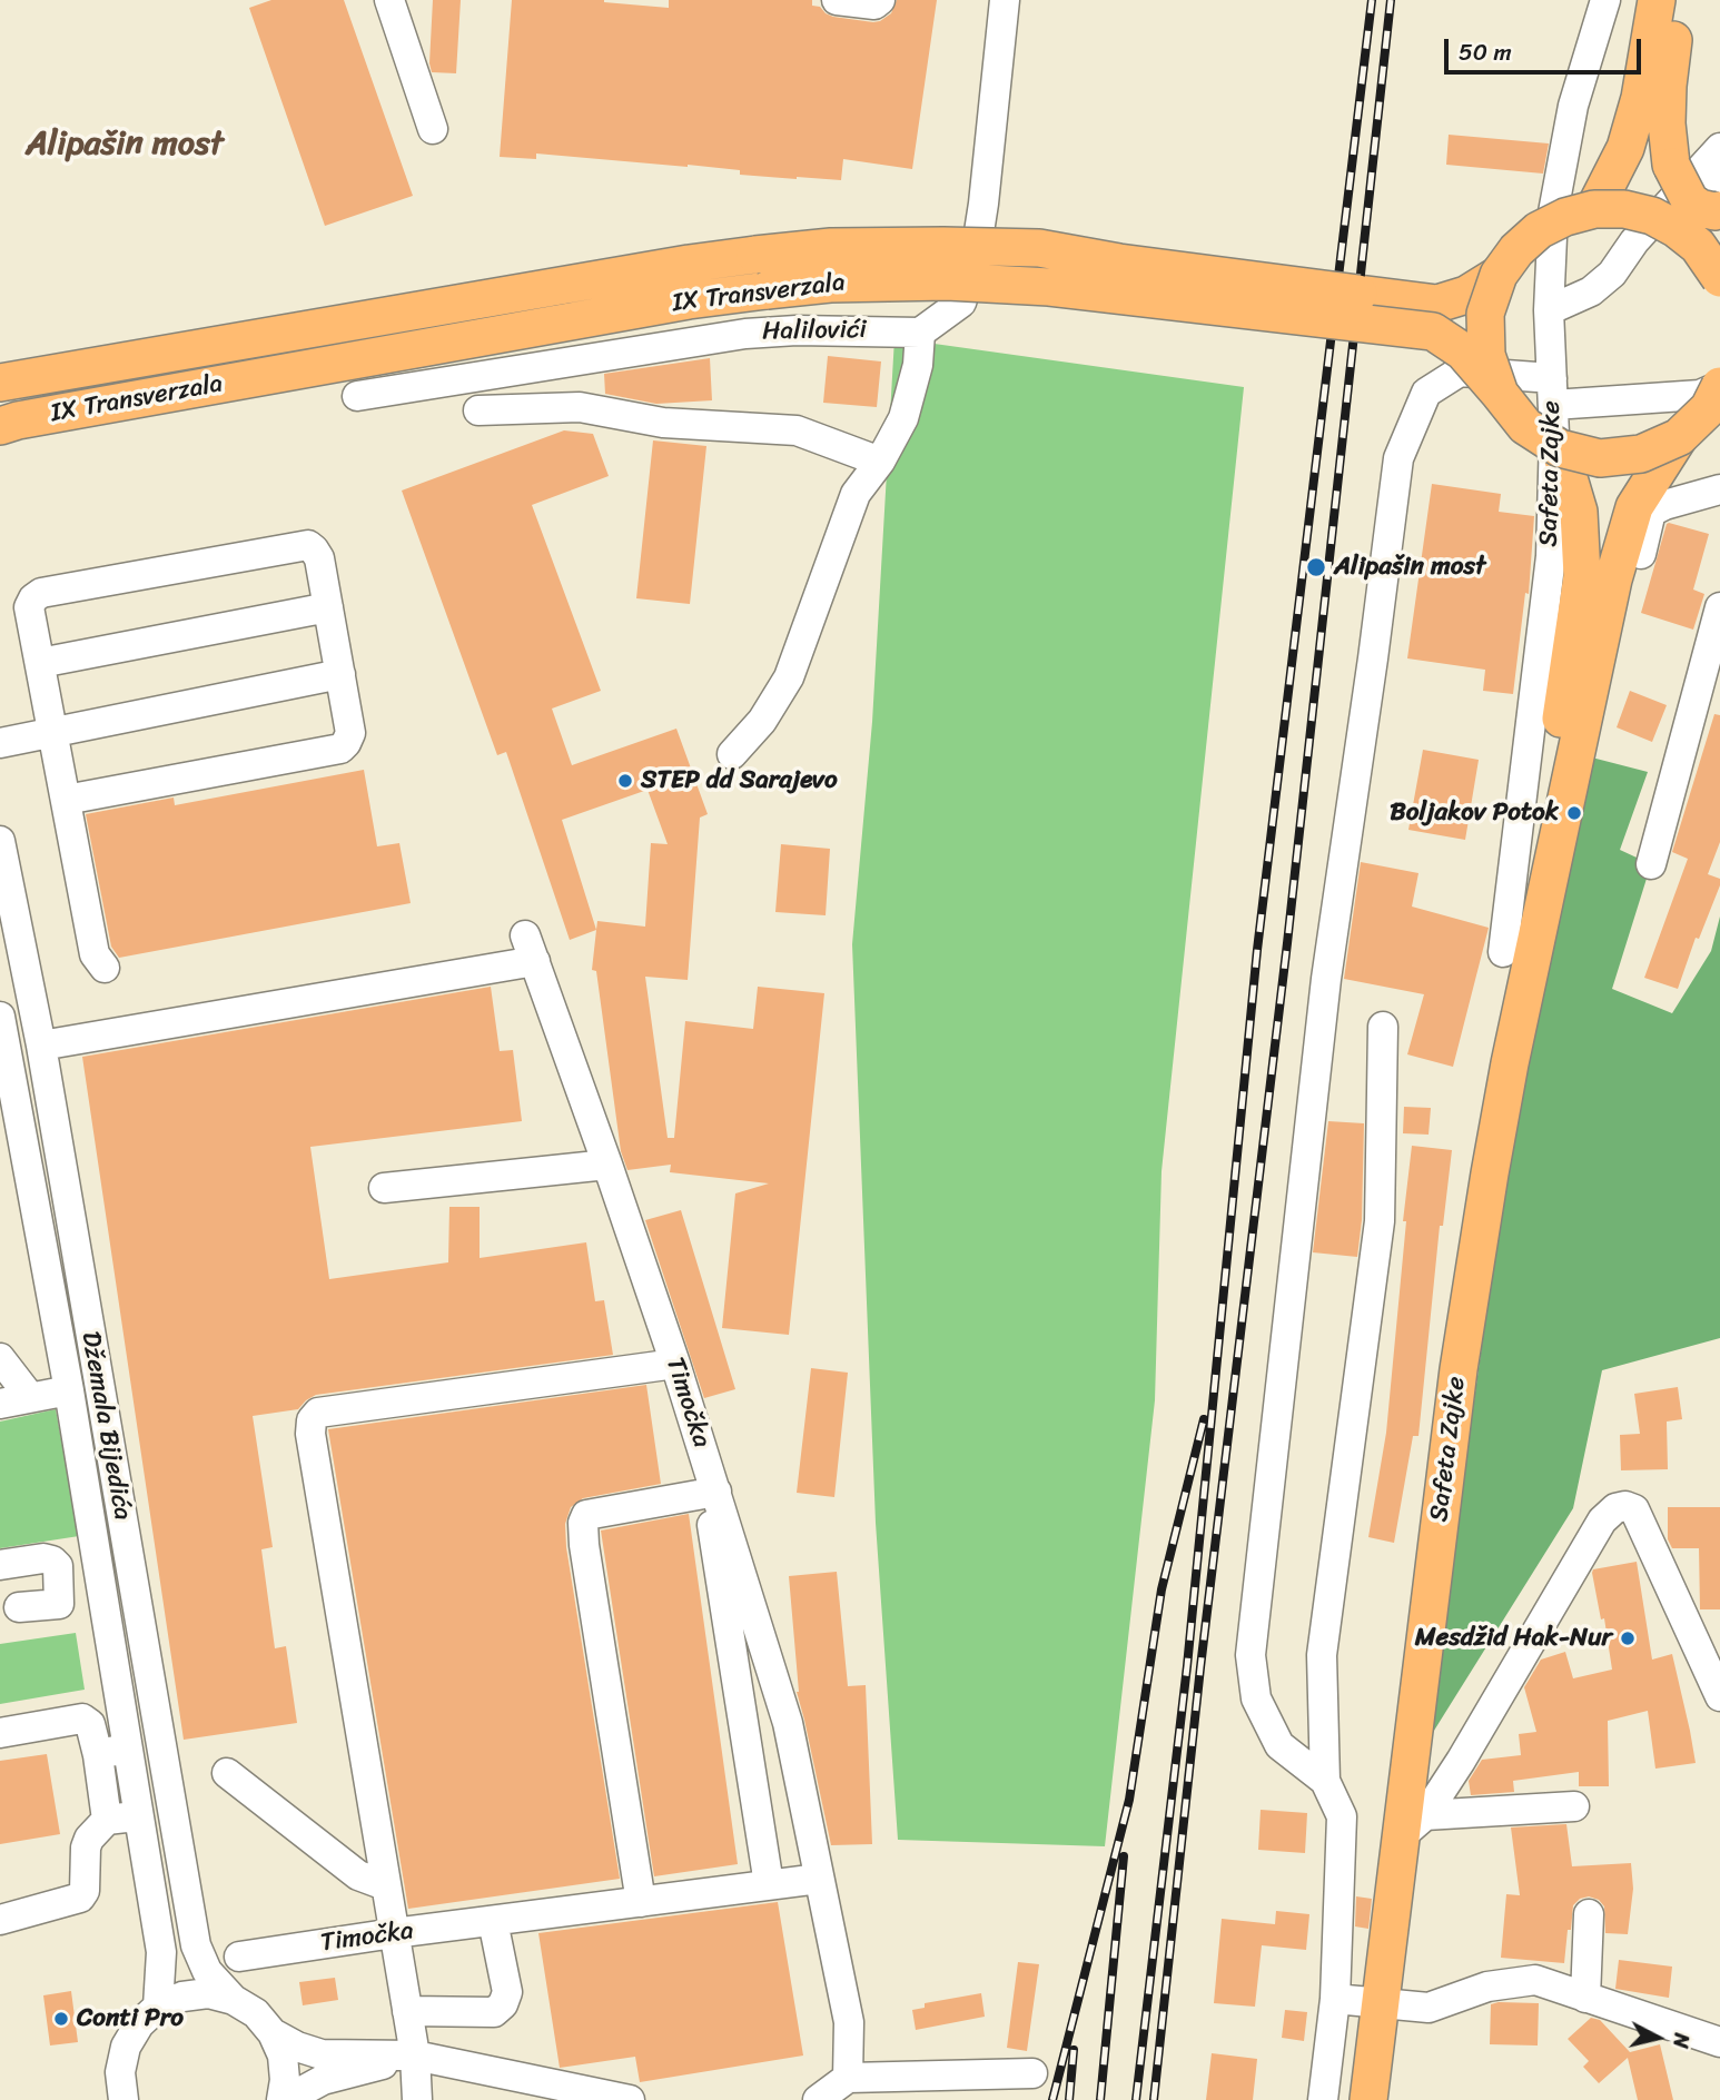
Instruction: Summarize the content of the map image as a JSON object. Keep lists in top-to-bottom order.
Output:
{
  "streets": {
    "main road": ["IX Transverzala", "Safeta Zajke"],
    "street": ["Halilovići", "Timočka", "Džemala Bijedića"]
  },
  "crossings": [
    ["Timočka", "Džemala Bijedića"]
  ],
  "districts": ["Alipašin most"],
  "places": [
    "Alipašin most",
    "STEP dd Sarajevo",
    "Boljakov Potok",
    "Mesdžid Hak-Nur",
    "Conti Pro"
  ],
  "scale_bar": "50 m",
  "north": "right"
}
